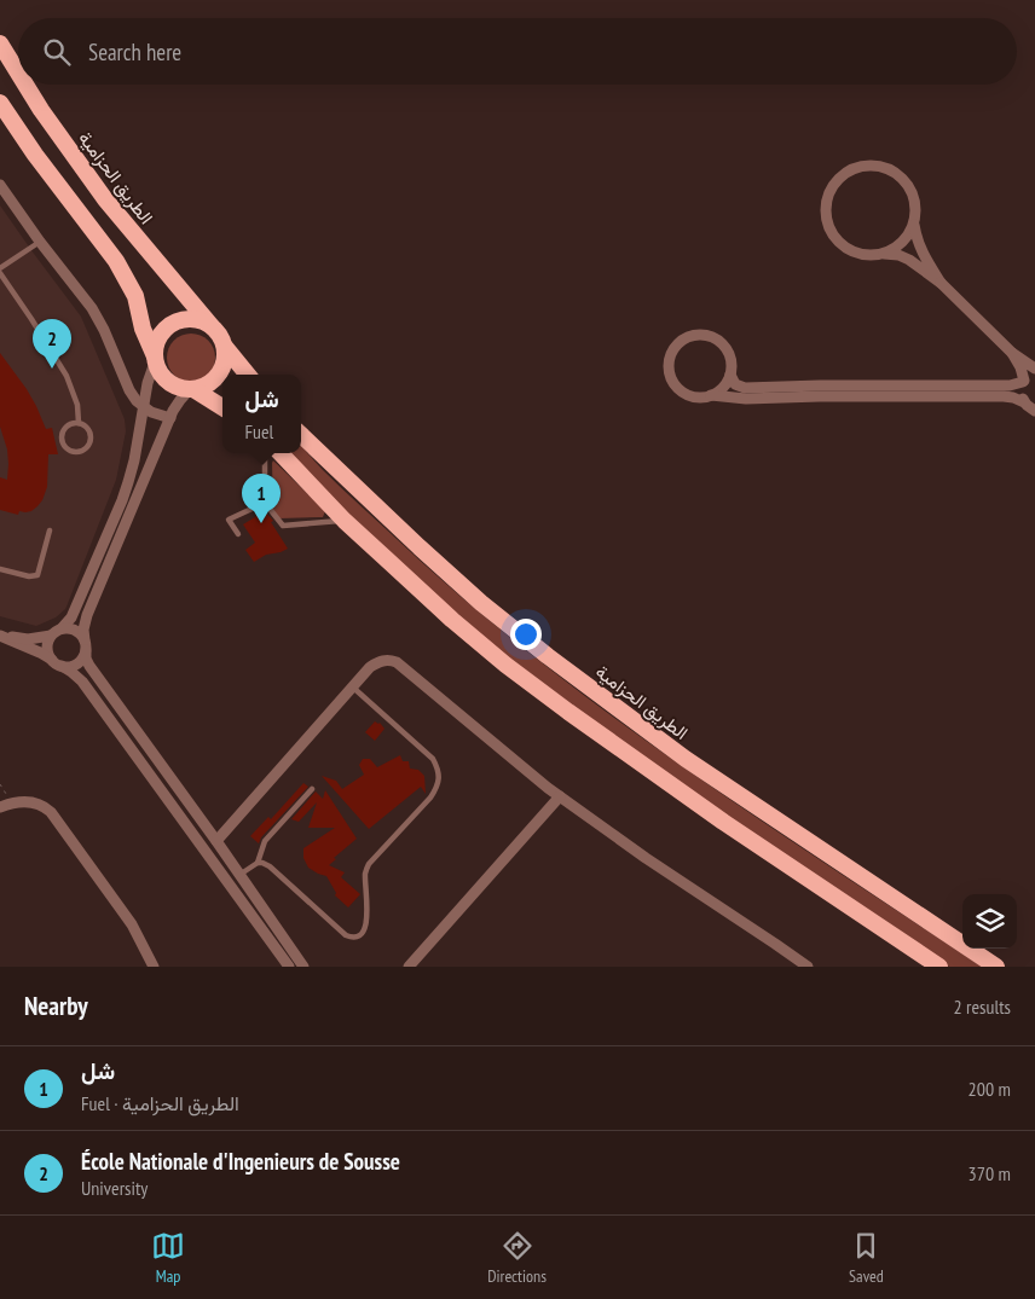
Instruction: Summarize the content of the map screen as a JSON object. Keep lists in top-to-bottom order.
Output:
{
  "streets": {
    "highway": ["الطريق الحزامية"]
  },
  "page": {
    "search": "Search here",
    "pins": ["2", "1"],
    "popup": ["شل", "Fuel"],
    "heading": ["Nearby", "2 results"],
    "list": [
      {
        "mark": "1",
        "name": "شل",
        "note": "Fuel · الطريق الحزامية",
        "value": "200 m"
      },
      {
        "mark": "2",
        "name": "École Nationale d'Ingenieurs de Sousse",
        "note": "University",
        "value": "370 m"
      }
    ],
    "nav": ["Map", "Directions", "Saved"]
  }
}
